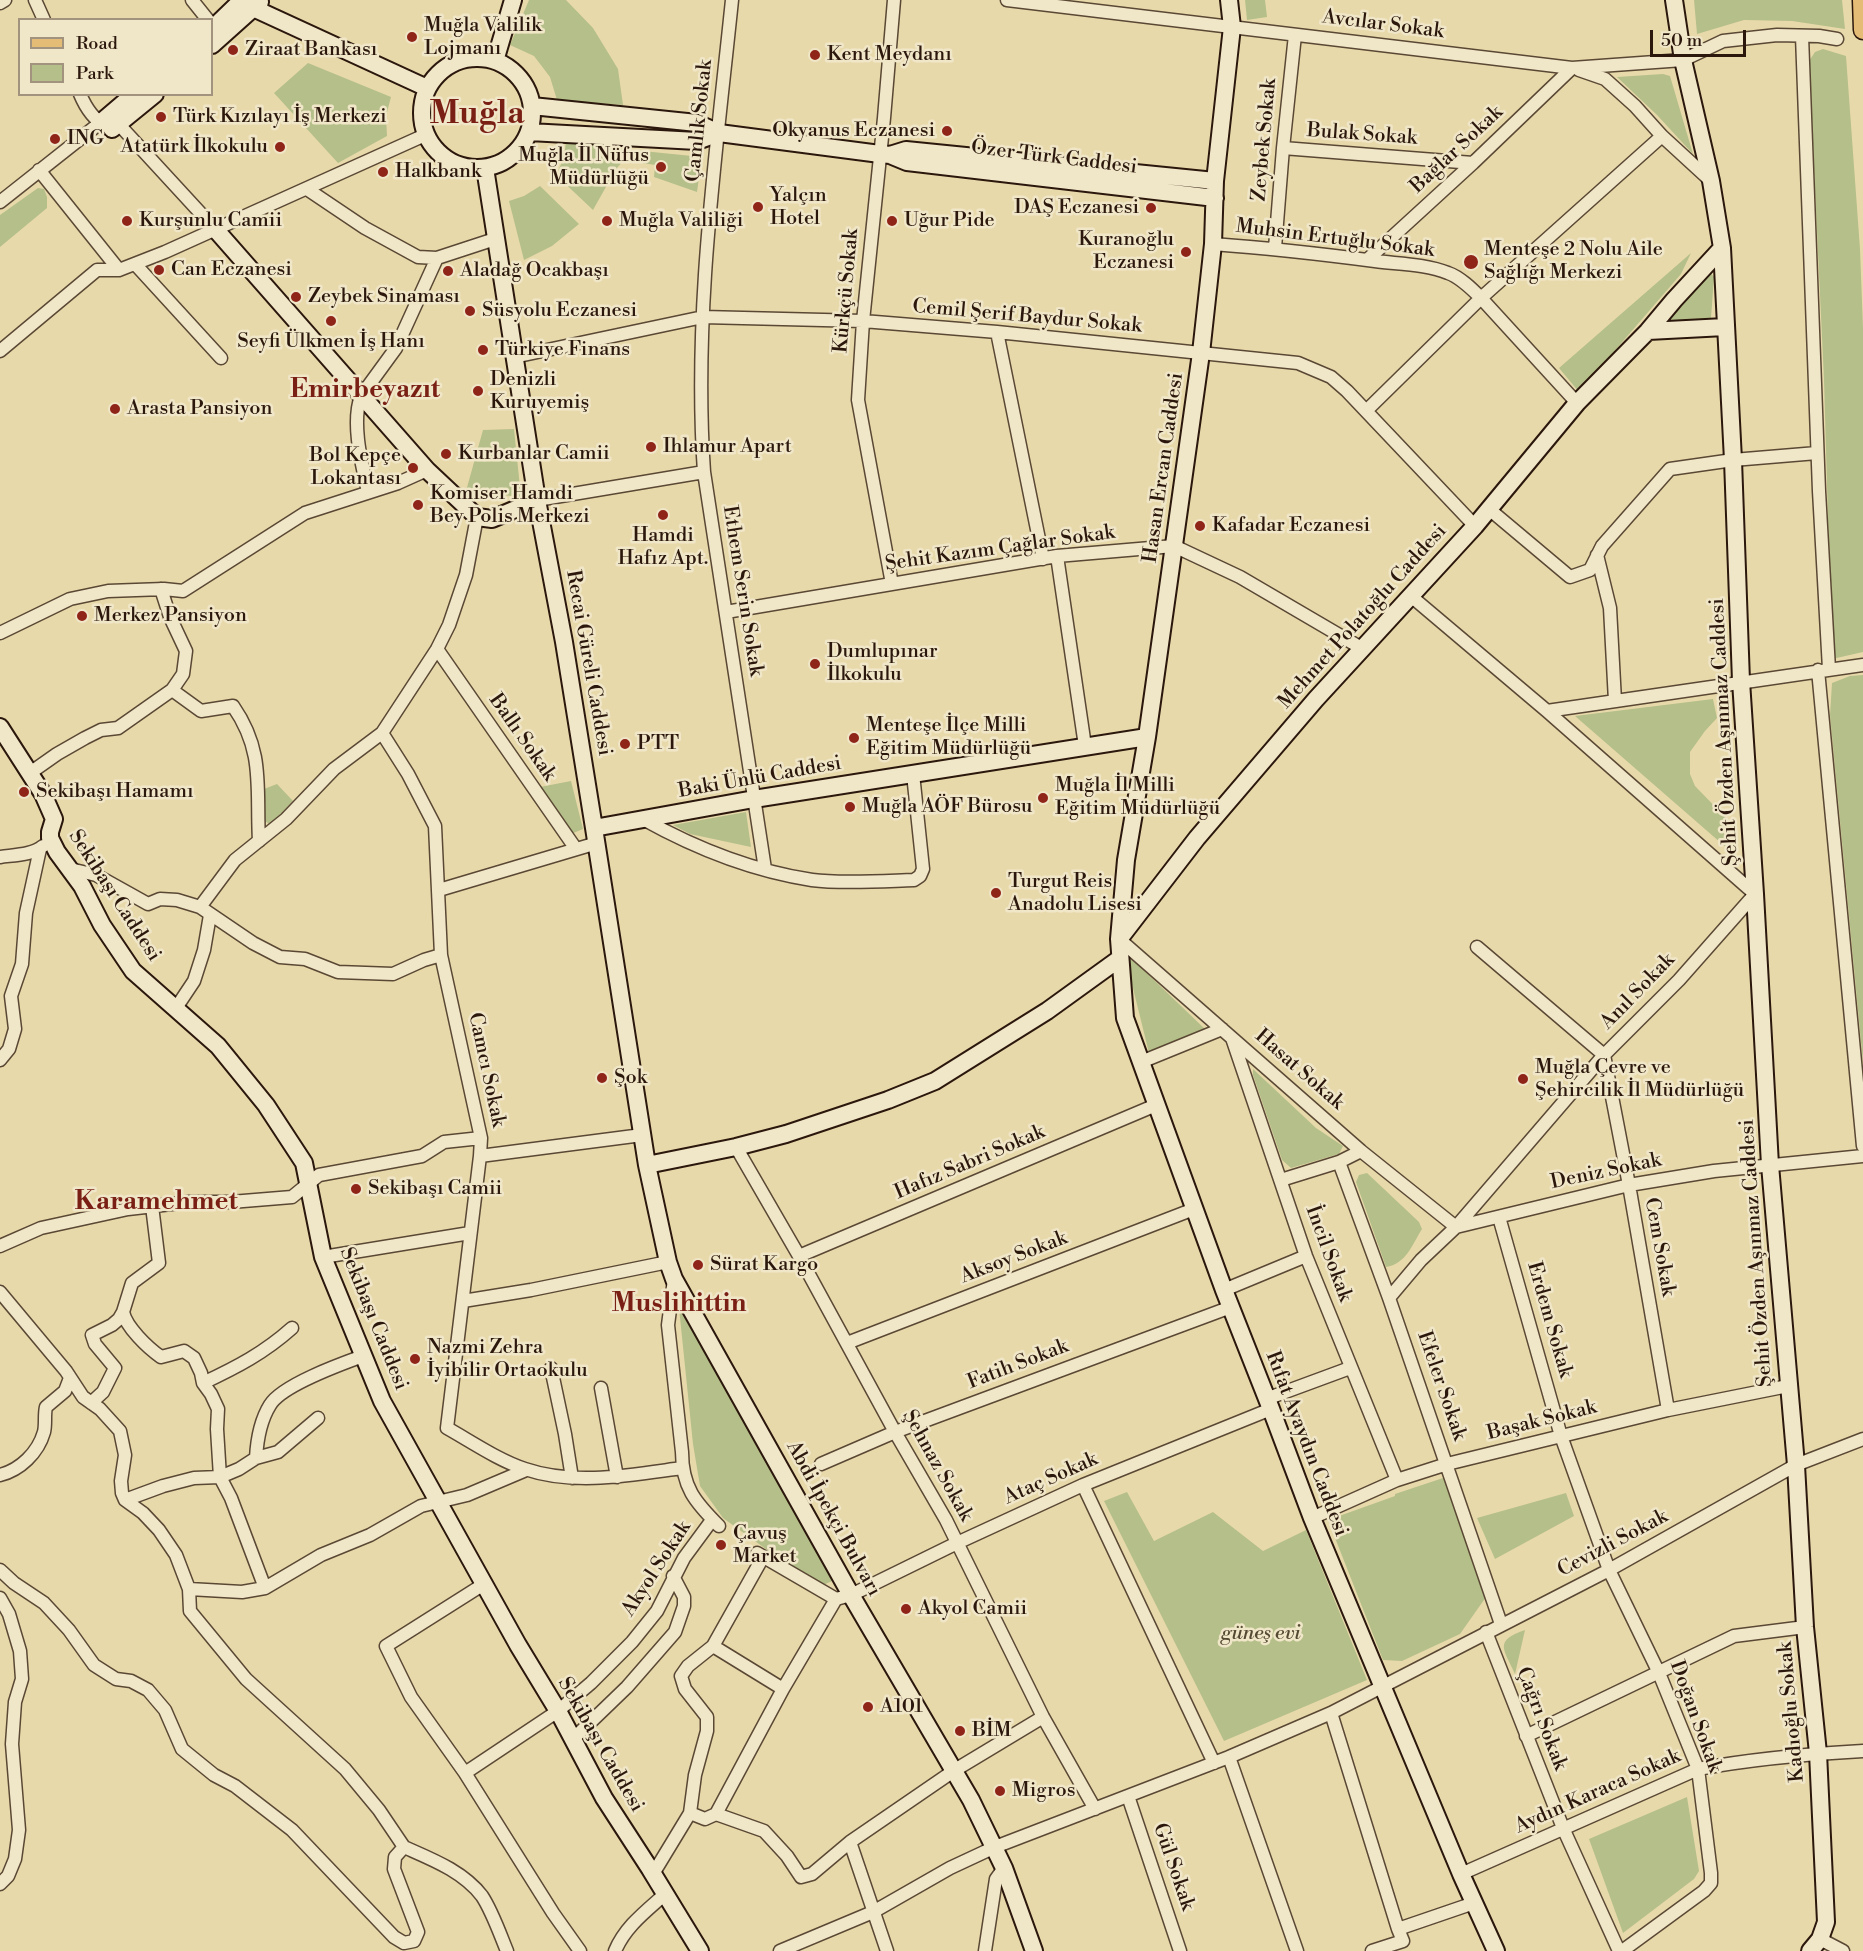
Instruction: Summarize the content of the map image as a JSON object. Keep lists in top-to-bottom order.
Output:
{
  "streets": {
    "street": [
      "Avcılar Sokak",
      "Çamlık Sokak",
      "Bulak Sokak",
      "Zeybek Sokak",
      "Bağlar Sokak",
      "Özer Türk Caddesi",
      "Muhsin Ertuğlu Sokak",
      "Kürkçü Sokak",
      "Cemil Şerif Baydur Sokak",
      "Hasan Ercan Caddesi",
      "Şehit Kazım Çağlar Sokak",
      "Ethem Serin Sokak",
      "Mehmet Polatoğlu Caddesi",
      "Recai Güreli Caddesi",
      "Şehit Özden Aşınmaz Caddesi",
      "Ballı Sokak",
      "Baki Ünlü Caddesi",
      "Sekibaşı Caddesi",
      "Anıl Sokak",
      "Camcı Sokak",
      "Hasat Sokak",
      "Hafız Sabri Sokak",
      "Deniz Sokak",
      "Cem Sokak",
      "İncil Sokak",
      "Aksoy Sokak",
      "Erdem Sokak",
      "Fatih Sokak",
      "Efeler Sokak",
      "Başak Sokak",
      "Rıfat Ayaydın Caddesi",
      "Şehnaz Sokak",
      "Ataç Sokak",
      "Abdi İpekçi Bulvarı",
      "Cevizli Sokak",
      "Akyol Sokak",
      "Kadıoğlu Sokak",
      "Doğan Sokak",
      "Çağrı Sokak",
      "Aydın Karaca Sokak",
      "Gül Sokak"
    ]
  },
  "crossings": [
    ["Avcılar Sokak", "Zeybek Sokak"],
    ["Avcılar Sokak", "Bağlar Sokak"],
    ["Avcılar Sokak", "Hasan Ercan Caddesi"],
    ["Avcılar Sokak", "Şehit Özden Aşınmaz Caddesi"],
    ["Çamlık Sokak", "Özer Türk Caddesi"],
    ["Çamlık Sokak", "Cemil Şerif Baydur Sokak"],
    ["Çamlık Sokak", "Ethem Serin Sokak"],
    ["Bulak Sokak", "Zeybek Sokak"],
    ["Bulak Sokak", "Bağlar Sokak"],
    ["Zeybek Sokak", "Muhsin Ertuğlu Sokak"],
    ["Bağlar Sokak", "Muhsin Ertuğlu Sokak"],
    ["Özer Türk Caddesi", "Kürkçü Sokak"],
    ["Özer Türk Caddesi", "Hasan Ercan Caddesi"],
    ["Özer Türk Caddesi", "Recai Güreli Caddesi"],
    ["Muhsin Ertuğlu Sokak", "Hasan Ercan Caddesi"],
    ["Muhsin Ertuğlu Sokak", "Mehmet Polatoğlu Caddesi"],
    ["Kürkçü Sokak", "Cemil Şerif Baydur Sokak"],
    ["Kürkçü Sokak", "Şehit Kazım Çağlar Sokak"],
    ["Cemil Şerif Baydur Sokak", "Hasan Ercan Caddesi"],
    ["Cemil Şerif Baydur Sokak", "Ethem Serin Sokak"],
    ["Cemil Şerif Baydur Sokak", "Mehmet Polatoğlu Caddesi"],
    ["Cemil Şerif Baydur Sokak", "Recai Güreli Caddesi"],
    ["Hasan Ercan Caddesi", "Şehit Kazım Çağlar Sokak"],
    ["Hasan Ercan Caddesi", "Mehmet Polatoğlu Caddesi"],
    ["Hasan Ercan Caddesi", "Baki Ünlü Caddesi"],
    ["Hasan Ercan Caddesi", "Hasat Sokak"],
    ["Hasan Ercan Caddesi", "Rıfat Ayaydın Caddesi"],
    ["Şehit Kazım Çağlar Sokak", "Ethem Serin Sokak"],
    ["Şehit Kazım Çağlar Sokak", "Mehmet Polatoğlu Caddesi"],
    ["Ethem Serin Sokak", "Baki Ünlü Caddesi"],
    ["Mehmet Polatoğlu Caddesi", "Şehit Özden Aşınmaz Caddesi"],
    ["Mehmet Polatoğlu Caddesi", "Hasat Sokak"],
    ["Mehmet Polatoğlu Caddesi", "Rıfat Ayaydın Caddesi"],
    ["Recai Güreli Caddesi", "Baki Ünlü Caddesi"],
    ["Recai Güreli Caddesi", "Abdi İpekçi Bulvarı"],
    ["Şehit Özden Aşınmaz Caddesi", "Anıl Sokak"],
    ["Şehit Özden Aşınmaz Caddesi", "Deniz Sokak"],
    ["Şehit Özden Aşınmaz Caddesi", "Başak Sokak"],
    ["Şehit Özden Aşınmaz Caddesi", "Cevizli Sokak"],
    ["Şehit Özden Aşınmaz Caddesi", "Kadıoğlu Sokak"],
    ["Sekibaşı Caddesi", "Akyol Sokak"],
    ["Anıl Sokak", "Hasat Sokak"],
    ["Anıl Sokak", "Deniz Sokak"],
    ["Anıl Sokak", "Cem Sokak"],
    ["Hasat Sokak", "Deniz Sokak"],
    ["Hasat Sokak", "İncil Sokak"],
    ["Hasat Sokak", "Rıfat Ayaydın Caddesi"],
    ["Hafız Sabri Sokak", "Rıfat Ayaydın Caddesi"],
    ["Hafız Sabri Sokak", "Şehnaz Sokak"],
    ["Deniz Sokak", "Cem Sokak"],
    ["Deniz Sokak", "Erdem Sokak"],
    ["Cem Sokak", "Başak Sokak"],
    ["İncil Sokak", "Başak Sokak"],
    ["İncil Sokak", "Ataç Sokak"],
    ["Aksoy Sokak", "Rıfat Ayaydın Caddesi"],
    ["Aksoy Sokak", "Şehnaz Sokak"],
    ["Erdem Sokak", "Başak Sokak"],
    ["Erdem Sokak", "Cevizli Sokak"],
    ["Erdem Sokak", "Doğan Sokak"],
    ["Fatih Sokak", "Rıfat Ayaydın Caddesi"],
    ["Fatih Sokak", "Şehnaz Sokak"],
    ["Efeler Sokak", "Başak Sokak"],
    ["Efeler Sokak", "Cevizli Sokak"],
    ["Başak Sokak", "Rıfat Ayaydın Caddesi"],
    ["Rıfat Ayaydın Caddesi", "Ataç Sokak"],
    ["Rıfat Ayaydın Caddesi", "Cevizli Sokak"],
    ["Rıfat Ayaydın Caddesi", "Aydın Karaca Sokak"],
    ["Şehnaz Sokak", "Ataç Sokak"],
    ["Şehnaz Sokak", "Cevizli Sokak"],
    ["Ataç Sokak", "Abdi İpekçi Bulvarı"],
    ["Abdi İpekçi Bulvarı", "Cevizli Sokak"],
    ["Cevizli Sokak", "Kadıoğlu Sokak"],
    ["Cevizli Sokak", "Doğan Sokak"],
    ["Cevizli Sokak", "Çağrı Sokak"],
    ["Cevizli Sokak", "Gül Sokak"],
    ["Kadıoğlu Sokak", "Aydın Karaca Sokak"],
    ["Doğan Sokak", "Çağrı Sokak"],
    ["Doğan Sokak", "Aydın Karaca Sokak"],
    ["Çağrı Sokak", "Aydın Karaca Sokak"]
  ],
  "districts": [
    "Muğla",
    "Emirbeyazıt",
    "Karamehmet",
    "Muslihittin"
  ],
  "parks": ["güneş evi"],
  "places": [
    "Muğla Valilik Lojmanı",
    "Ziraat Bankası",
    "Kent Meydanı",
    "Türk Kızılayı İş Merkezi",
    "Okyanus Eczanesi",
    "ING",
    "Atatürk İlkokulu",
    "Muğla İl Nüfus Müdürlüğü",
    "Halkbank",
    "Yalçın Hotel",
    "DAŞ Eczanesi",
    "Kurşunlu Camii",
    "Muğla Valiliği",
    "Uğur Pide",
    "Kuranoğlu Eczanesi",
    "Menteşe 2 Nolu Aile Sağlığı Merkezi",
    "Can Eczanesi",
    "Aladağ Ocakbaşı",
    "Zeybek Sinaması",
    "Süsyolu Eczanesi",
    "Seyfi Ülkmen İş Hanı",
    "Türkiye Finans",
    "Denizli Kuruyemiş",
    "Arasta Pansiyon",
    "Ihlamur Apart",
    "Kurbanlar Camii",
    "Bol Kepçe Lokantası",
    "Komiser Hamdi Bey Polis Merkezi",
    "Hamdi Hafız Apt.",
    "Kafadar Eczanesi",
    "Merkez Pansiyon",
    "Dumlupınar İlkokulu",
    "Menteşe İlçe Milli Eğitim Müdürlüğü",
    "PTT",
    "Sekibaşı Hamamı",
    "Muğla İl Milli Eğitim Müdürlüğü",
    "Muğla AÖF Bürosu",
    "Turgut Reis Anadolu Lisesi",
    "Şok",
    "Muğla Çevre ve Şehircilik İl Müdürlüğü",
    "Sekibaşı Camii",
    "Sürat Kargo",
    "Nazmi Zehra İyibilir Ortaokulu",
    "Çavuş Market",
    "Akyol Camii",
    "A101",
    "BİM",
    "Migros"
  ],
  "legend": ["Road", "Park"],
  "scale_bar": "50 m"
}
